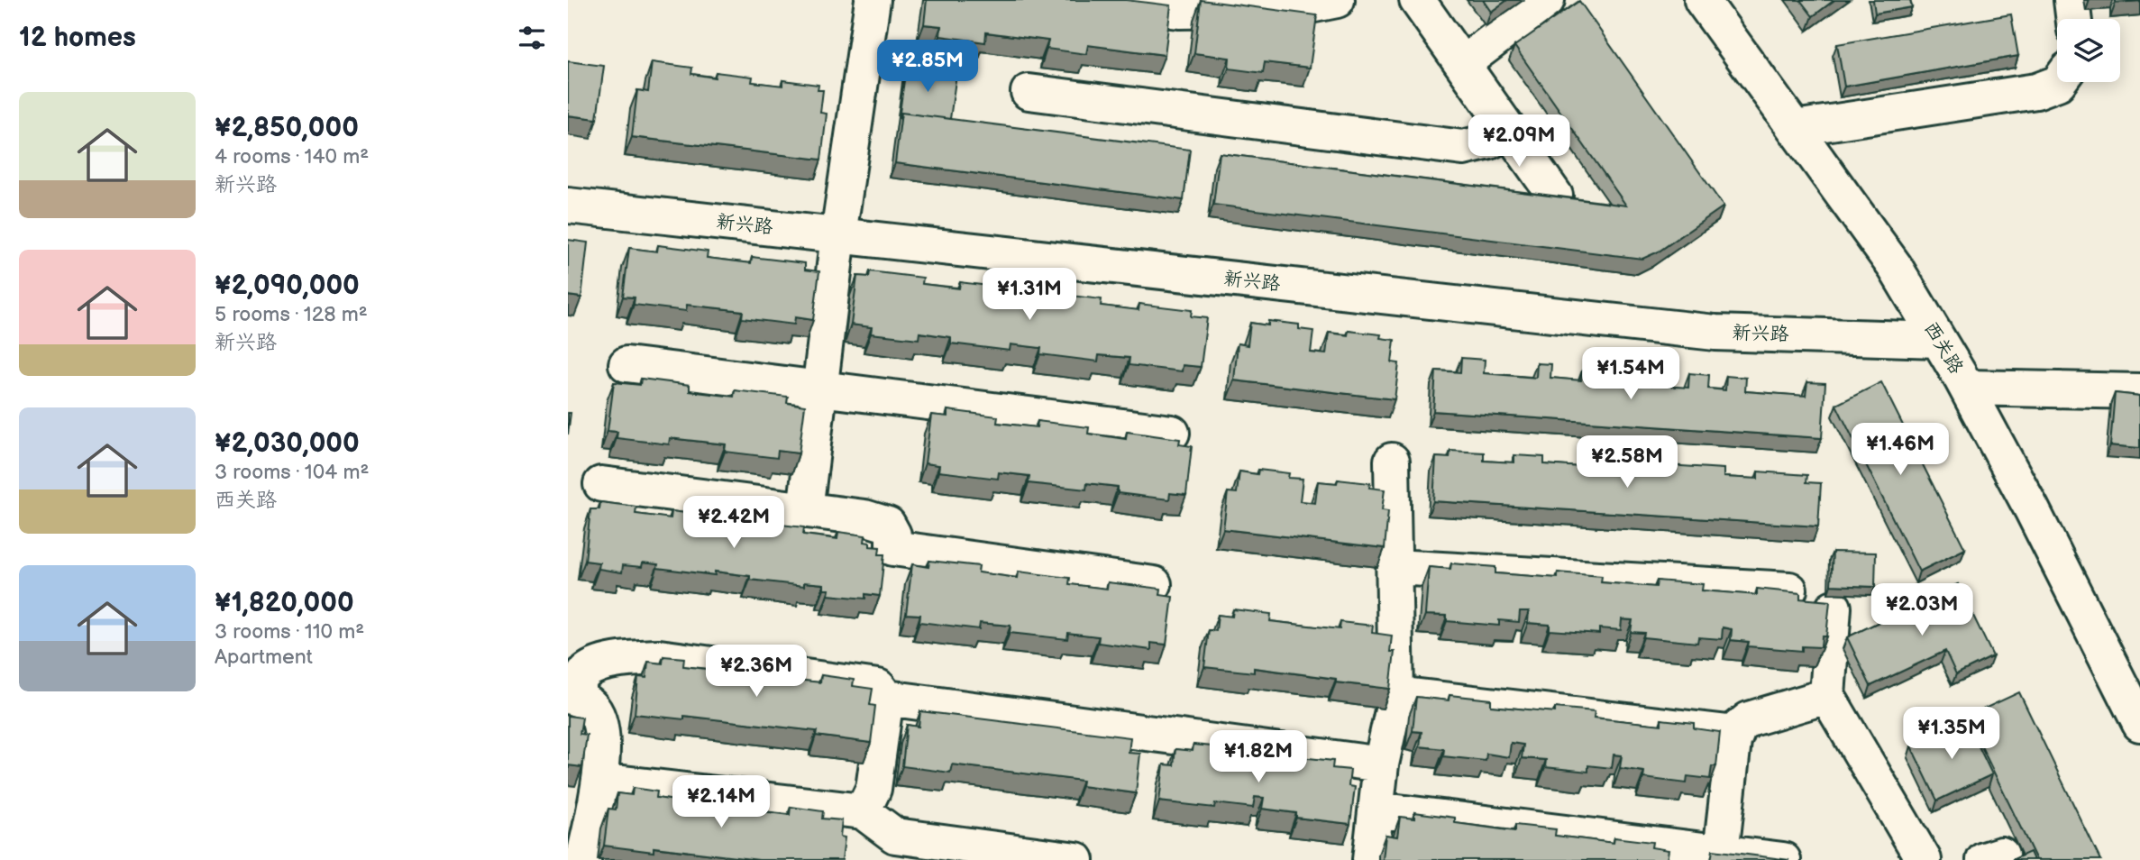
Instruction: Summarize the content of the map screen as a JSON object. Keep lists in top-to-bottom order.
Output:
{
  "streets": {
    "street": ["新兴路", "西关路"]
  },
  "crossings": [
    ["新兴路", "西关路"]
  ],
  "page": {
    "heading": "12 homes",
    "price": [
      "¥2.85M",
      "¥2.09M",
      "¥1.31M",
      "¥1.54M",
      "¥1.46M",
      "¥2.58M",
      "¥2.42M",
      "¥2.03M",
      "¥2.36M",
      "¥1.35M",
      "¥1.82M",
      "¥2.14M"
    ],
    "list": [
      {
        "name": "¥2,850,000",
        "note": "4 rooms · 140 m² · 新兴路"
      },
      {
        "name": "¥2,090,000",
        "note": "5 rooms · 128 m² · 新兴路"
      },
      {
        "name": "¥2,030,000",
        "note": "3 rooms · 104 m² · 西关路"
      },
      {
        "name": "¥1,820,000",
        "note": "3 rooms · 110 m² · Apartment"
      }
    ]
  }
}
